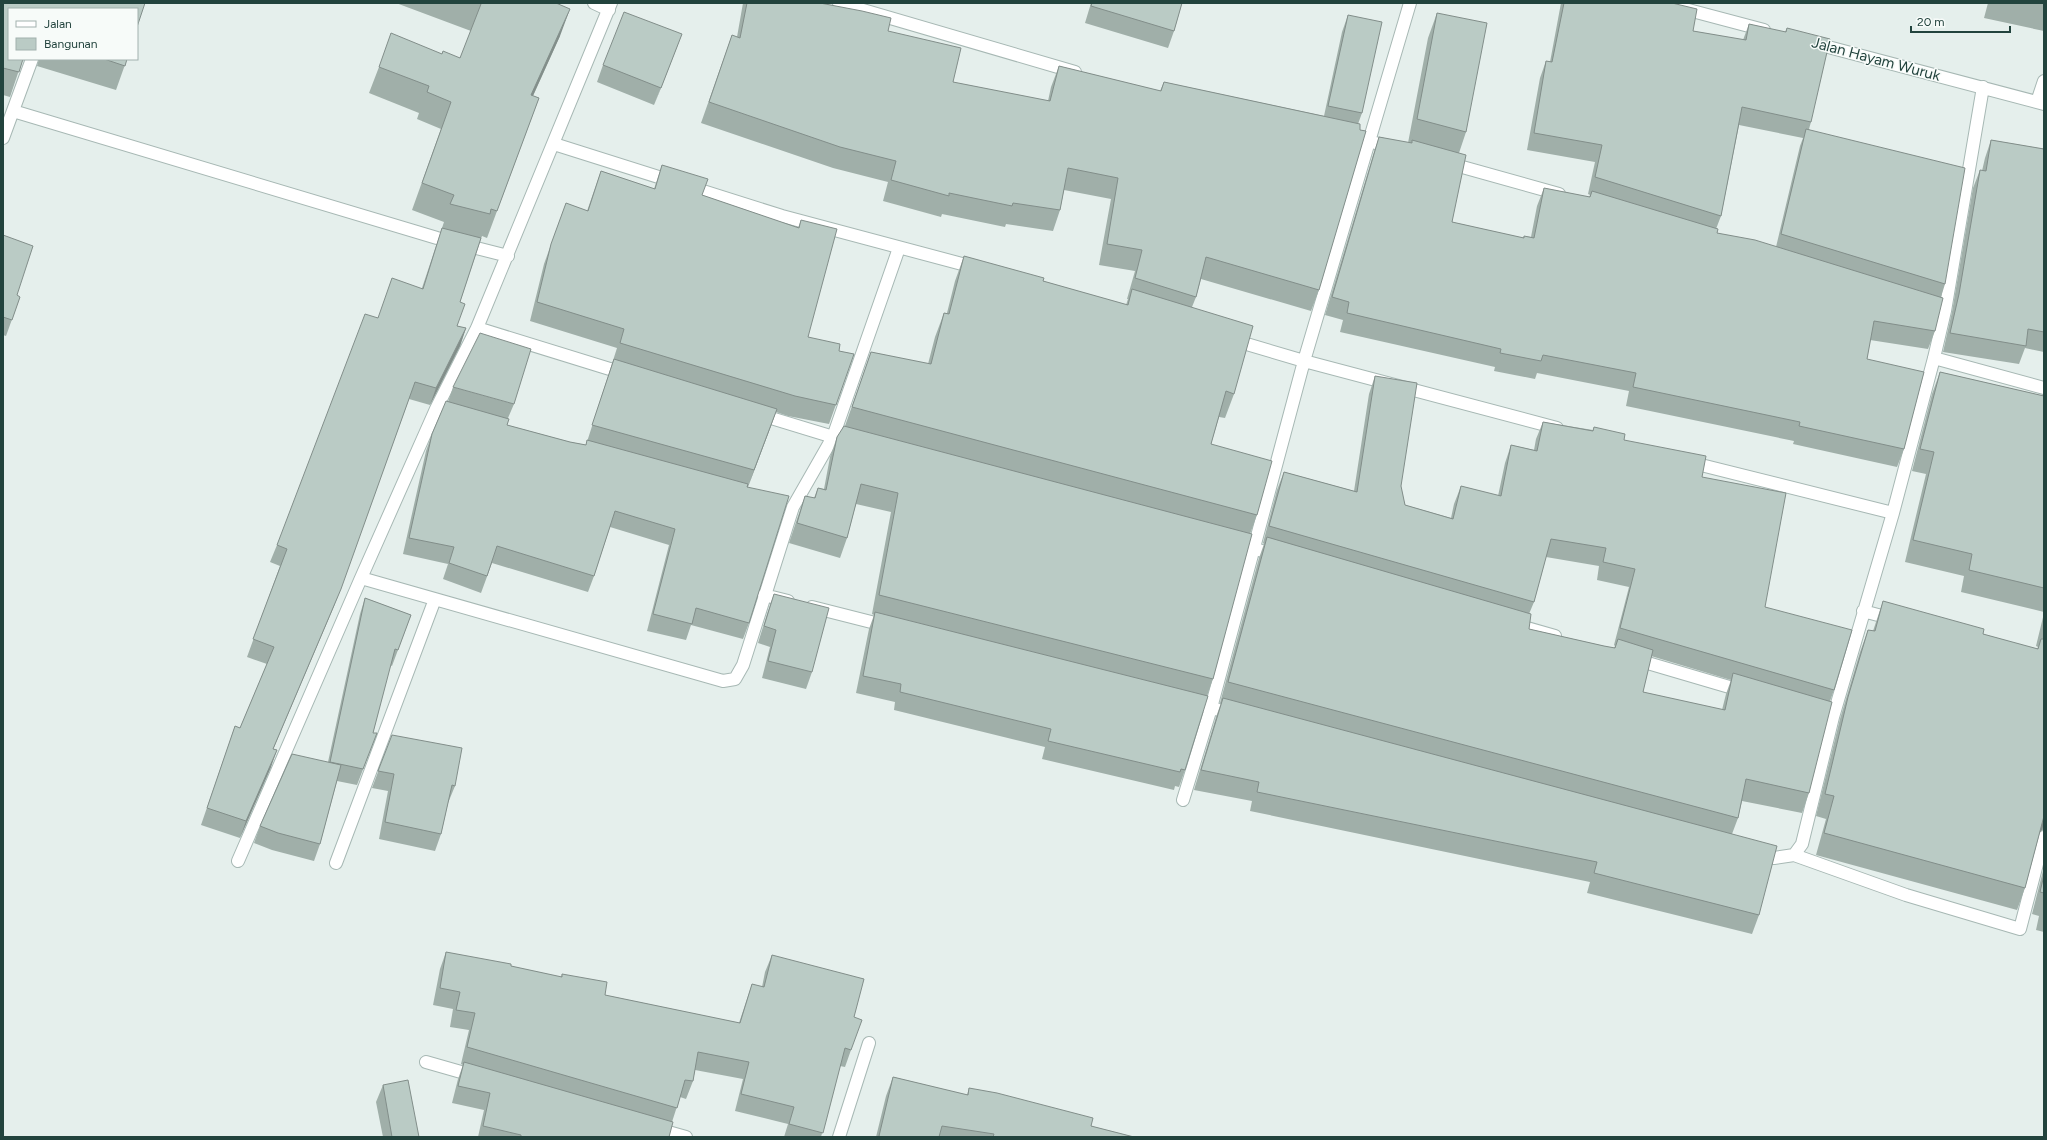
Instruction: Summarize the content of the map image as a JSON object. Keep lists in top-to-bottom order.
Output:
{
  "streets": {
    "street": ["Jalan Hayam Wuruk"]
  },
  "legend": ["Jalan", "Bangunan"],
  "scale_bar": "20 m"
}
